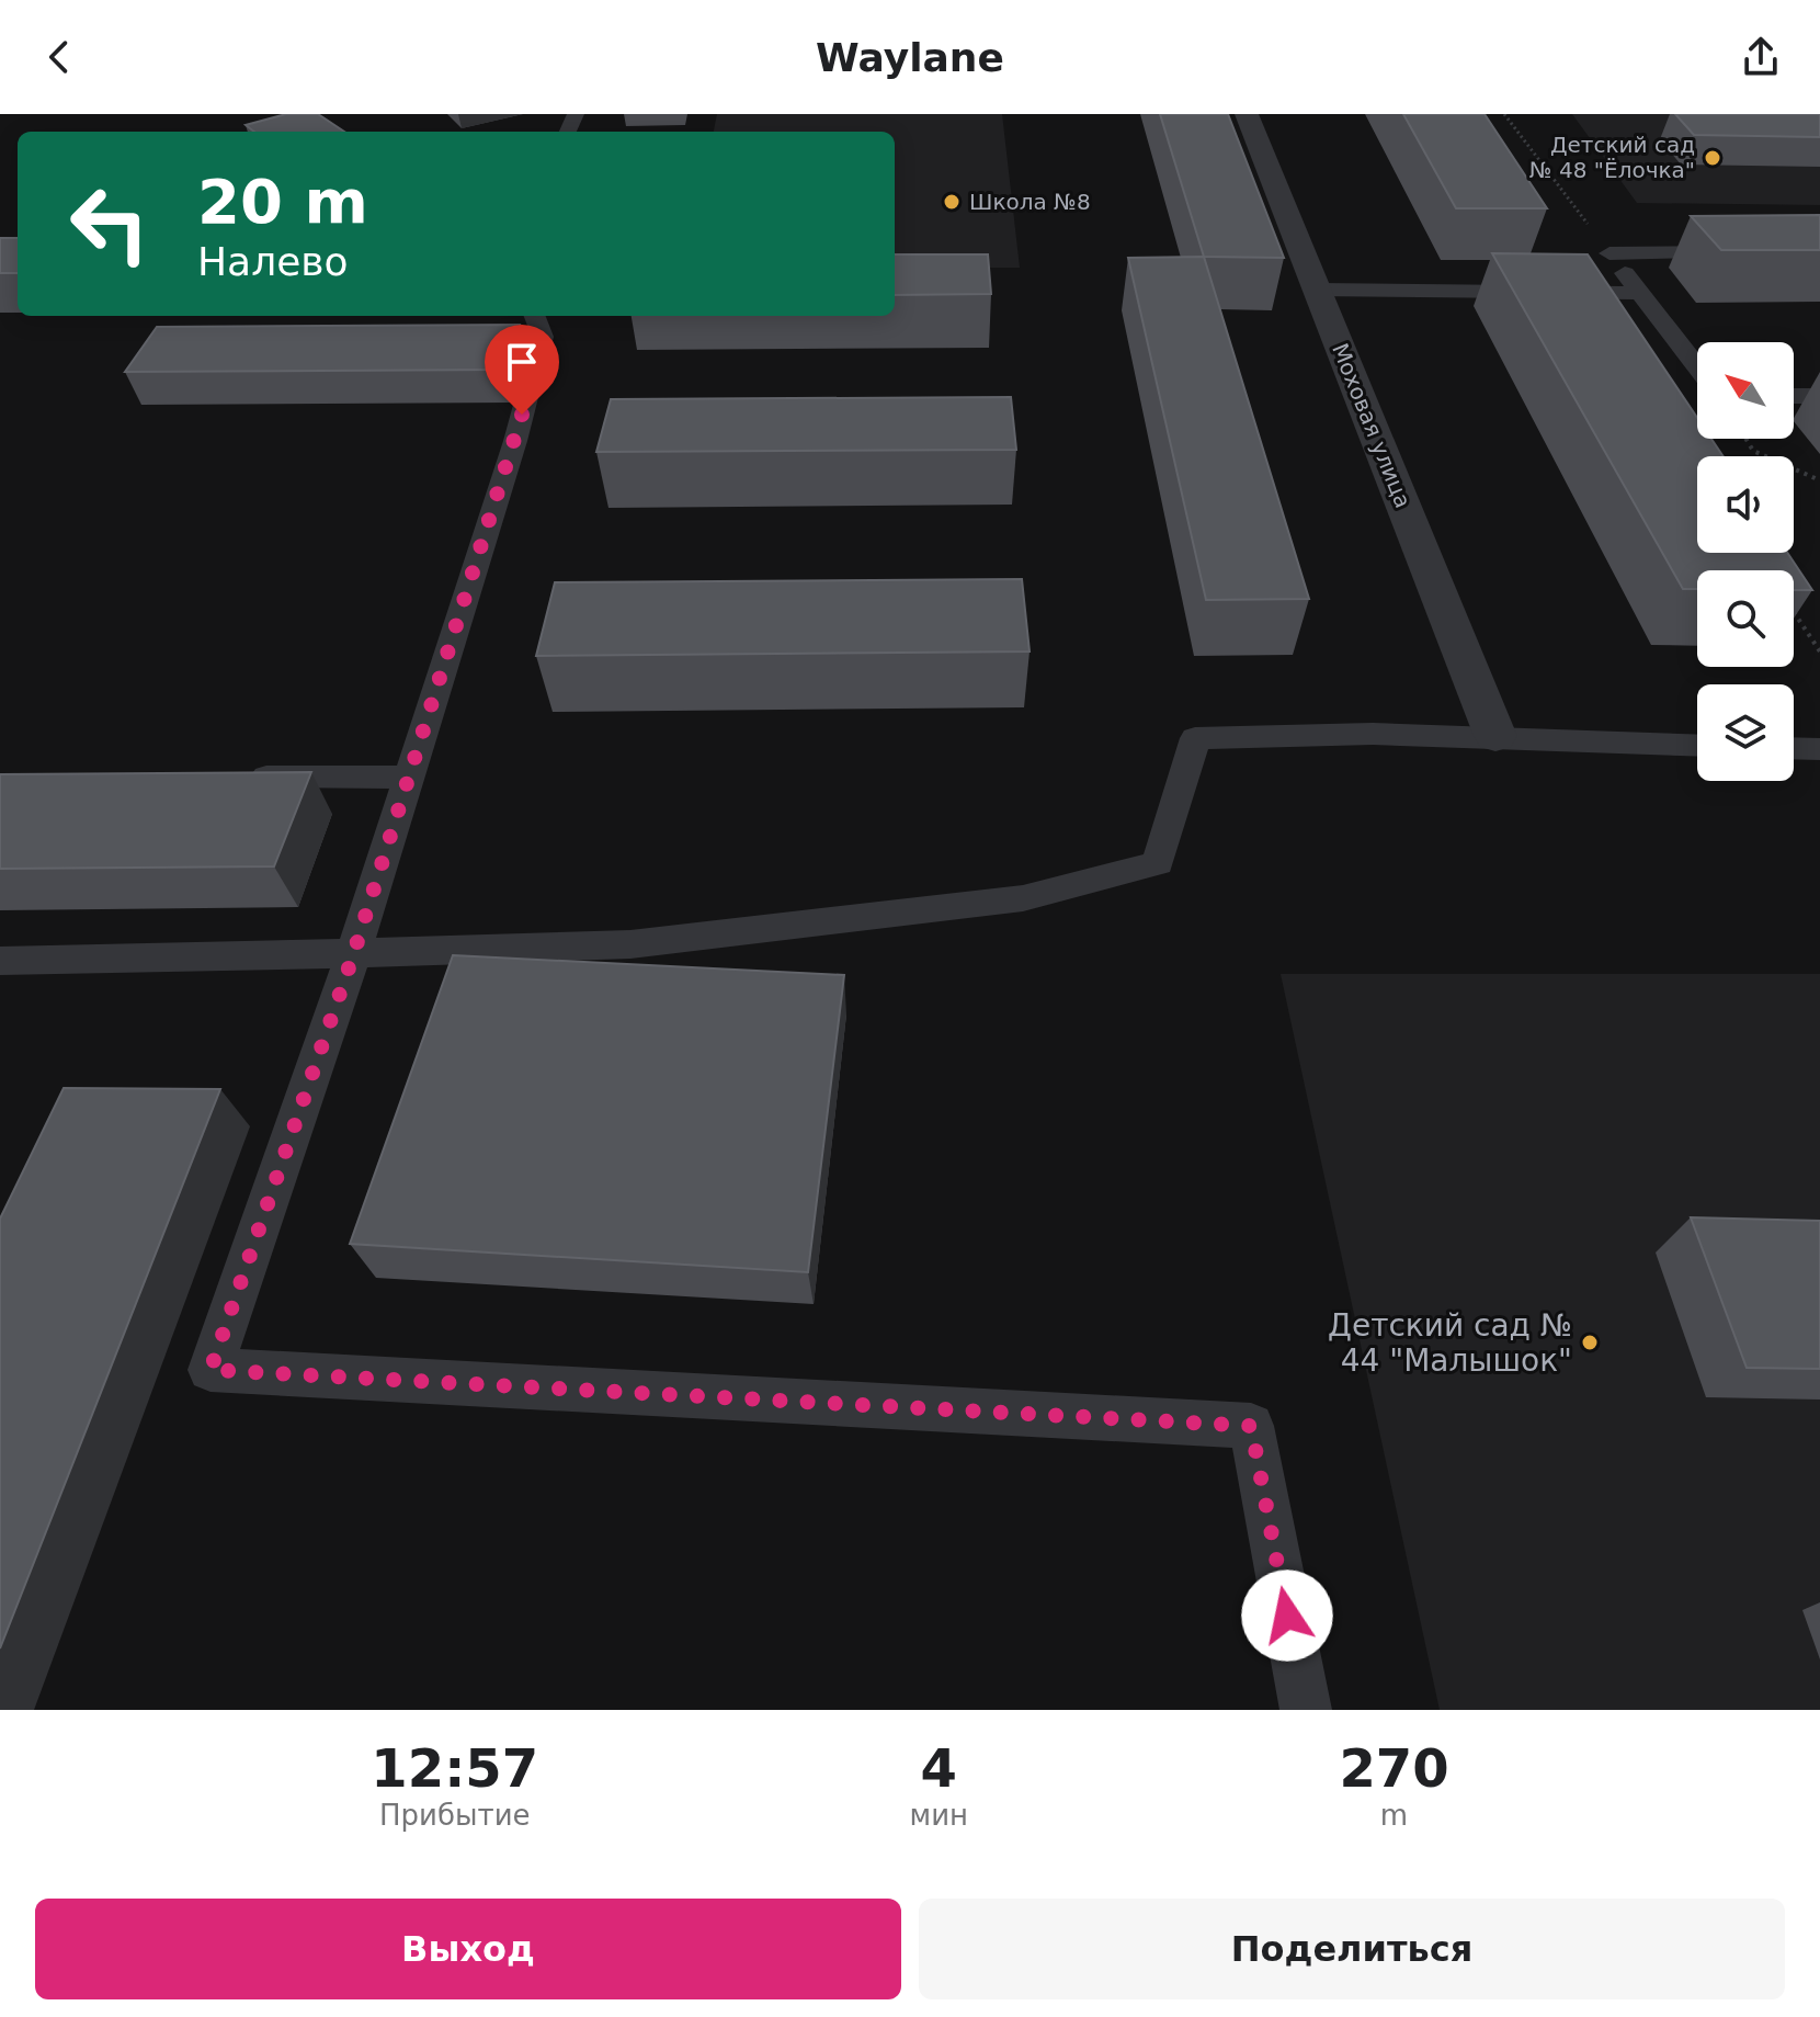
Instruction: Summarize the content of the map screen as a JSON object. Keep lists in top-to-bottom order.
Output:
{
  "streets": {
    "street": ["Моховая улица"]
  },
  "places": ["Детский сад № 48 \"Ёлочка\"", "Школа №8", "Детский сад № 44 \"Малышок\""],
  "north": "top left",
  "page": {
    "header": "Waylane",
    "turn": ["20 m", "Налево"],
    "eta": [
      "12:57",
      "Прибытие",
      "4",
      "мин",
      "270",
      "m"
    ],
    "buttons": ["Выход", "Поделиться"]
  }
}
